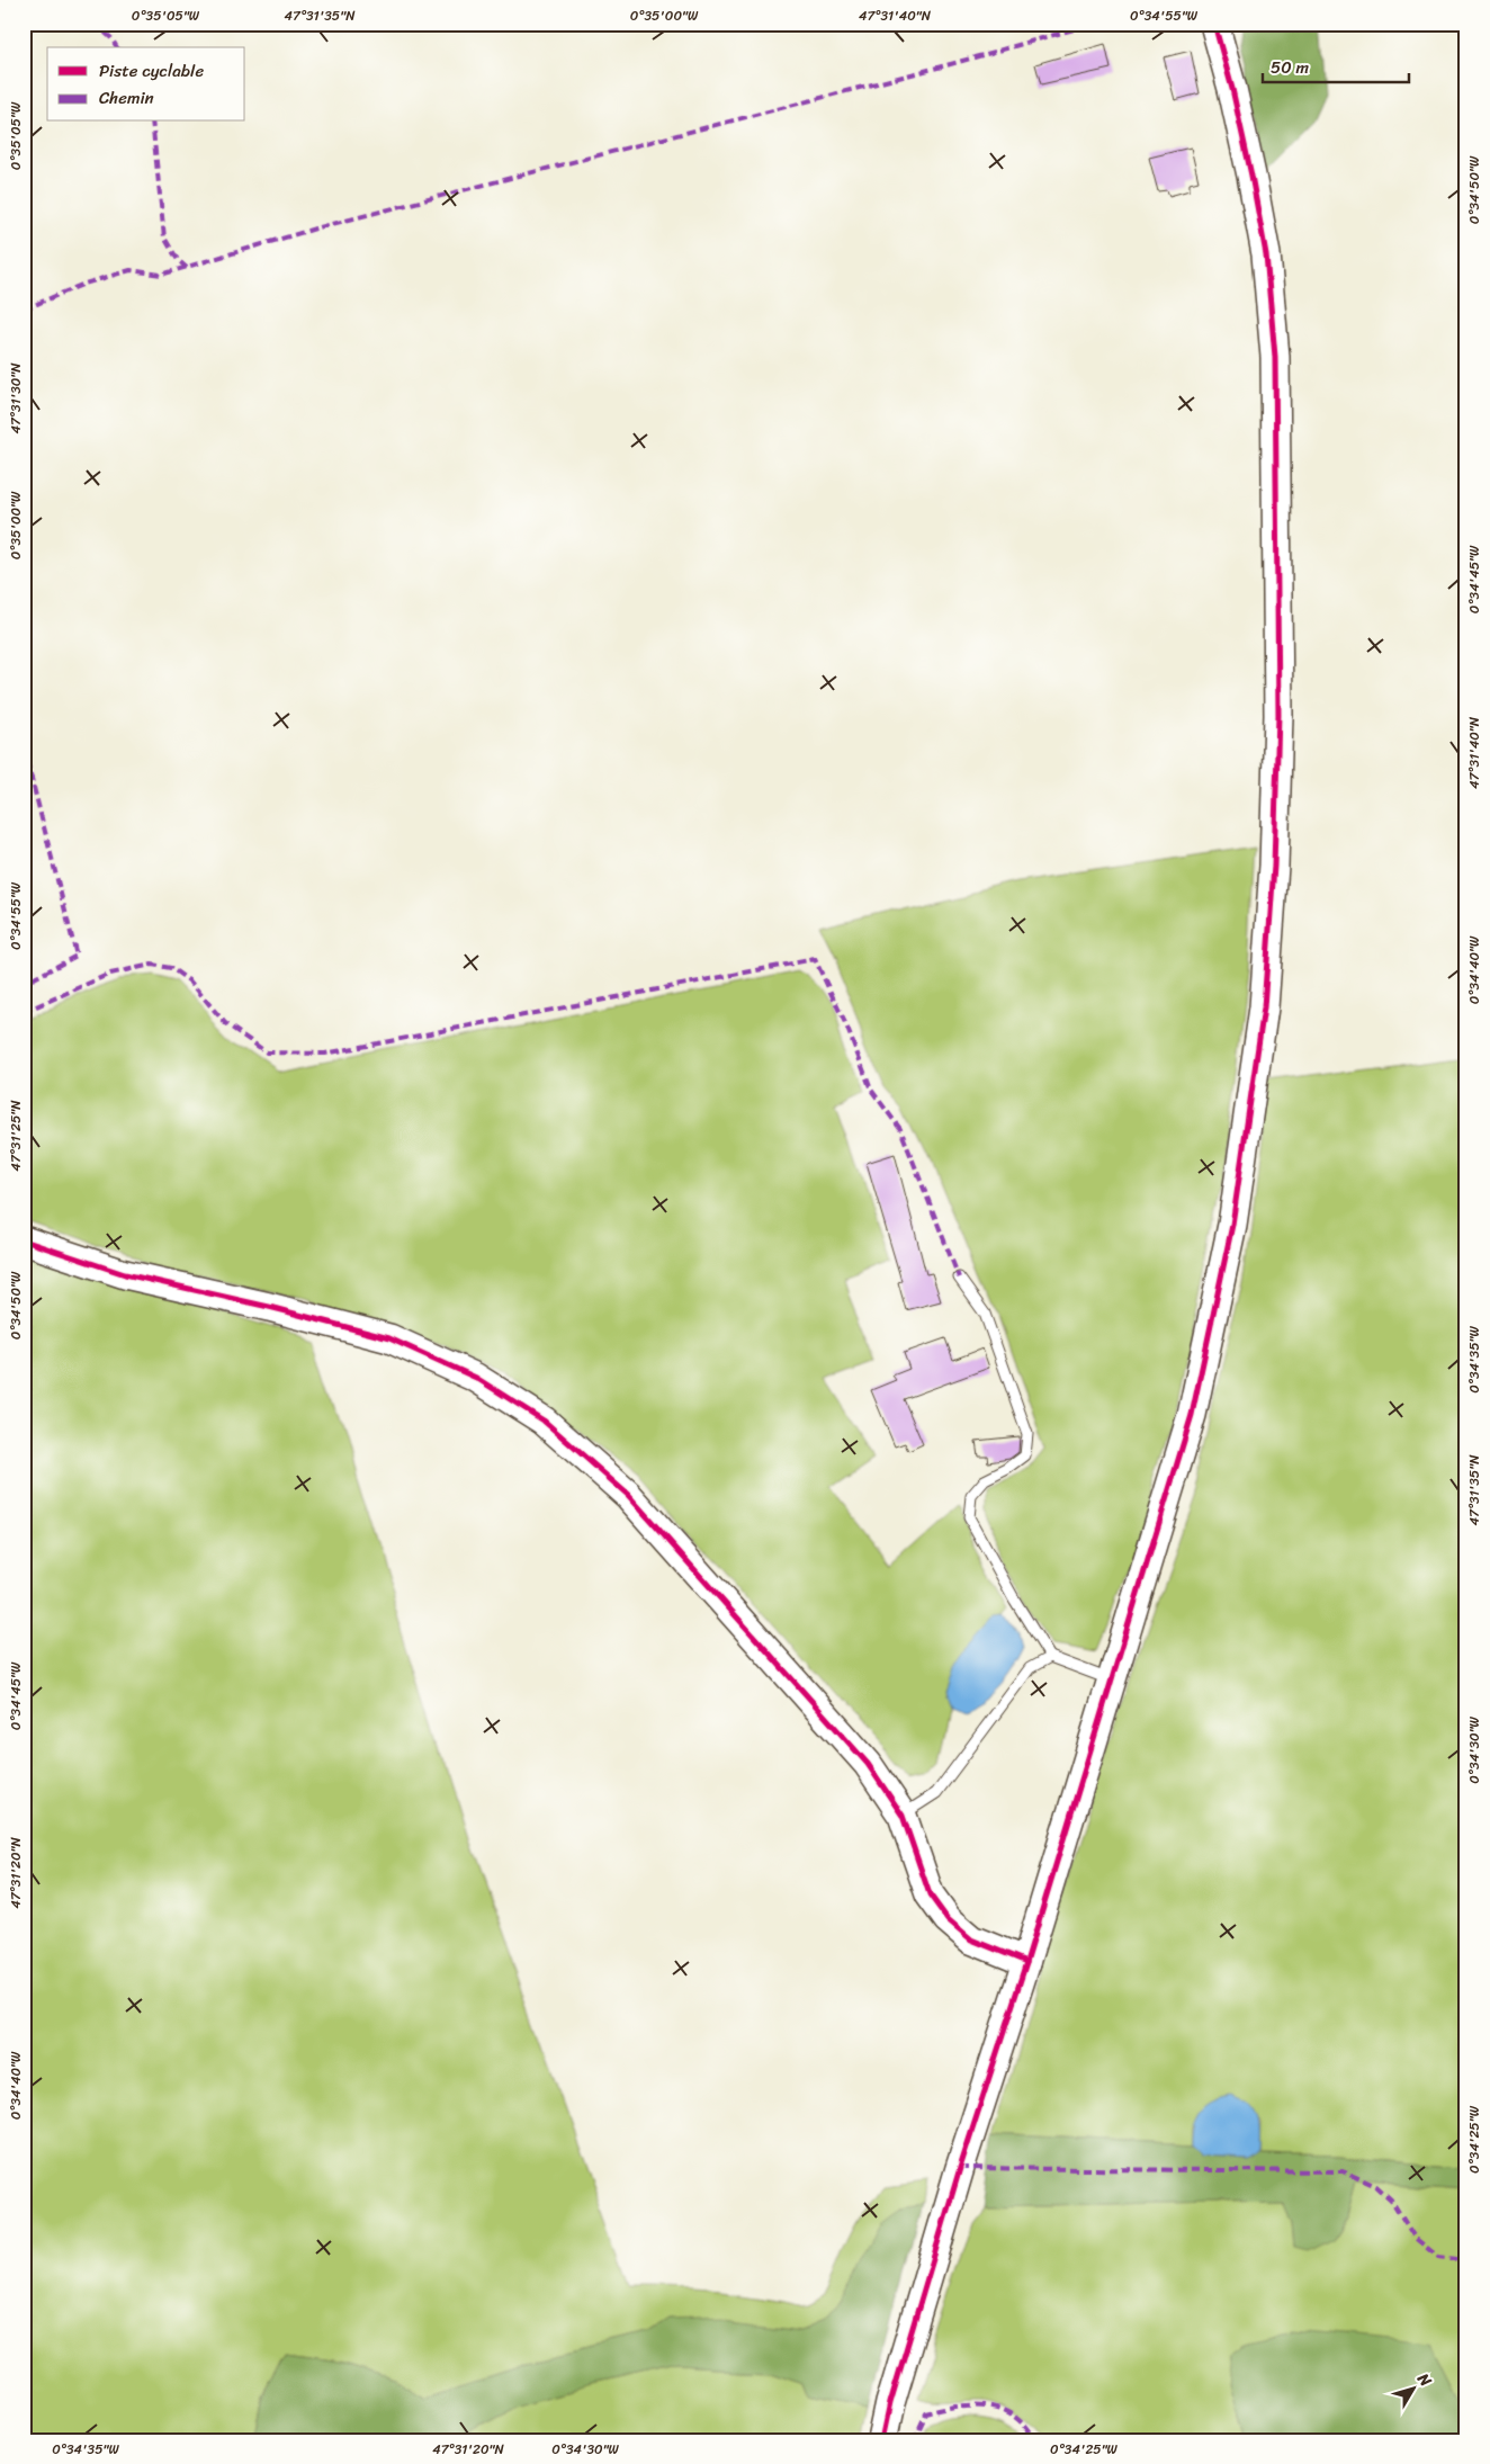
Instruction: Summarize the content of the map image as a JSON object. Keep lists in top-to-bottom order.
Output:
{
  "legend": ["Piste cyclable", "Chemin"],
  "scale_bar": "50 m",
  "north": "top right",
  "coordinates": [
    "0°35'05\"W",
    "47°31'35\"N",
    "0°35'00\"W",
    "47°31'40\"N",
    "0°34'55\"W",
    "0°34'50\"W",
    "47°31'30\"N",
    "0°34'45\"W",
    "0°34'40\"W",
    "47°31'25\"N",
    "0°34'35\"W",
    "0°34'30\"W",
    "47°31'20\"N",
    "0°34'25\"W"
  ]
}
